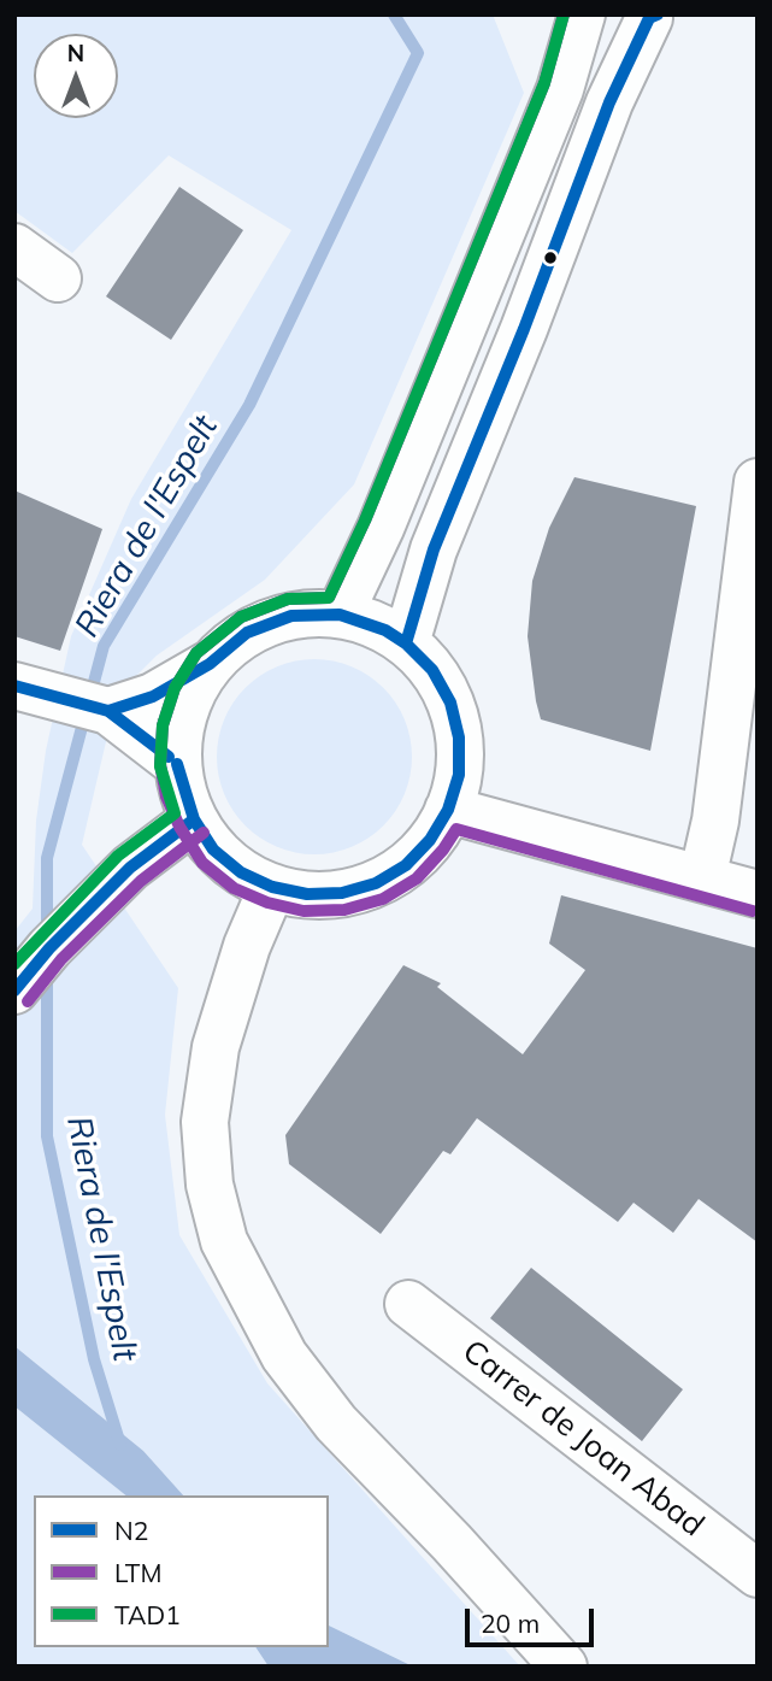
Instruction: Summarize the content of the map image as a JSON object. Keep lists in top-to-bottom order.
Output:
{
  "streets": {
    "street": ["Carrer de Joan Abad"]
  },
  "water": ["Riera de l'Espelt"],
  "lines": ["transit line N2", "transit line LTM", "transit line TAD1"],
  "legend": ["N2", "LTM", "TAD1"],
  "scale_bar": "20 m",
  "north": "top"
}
